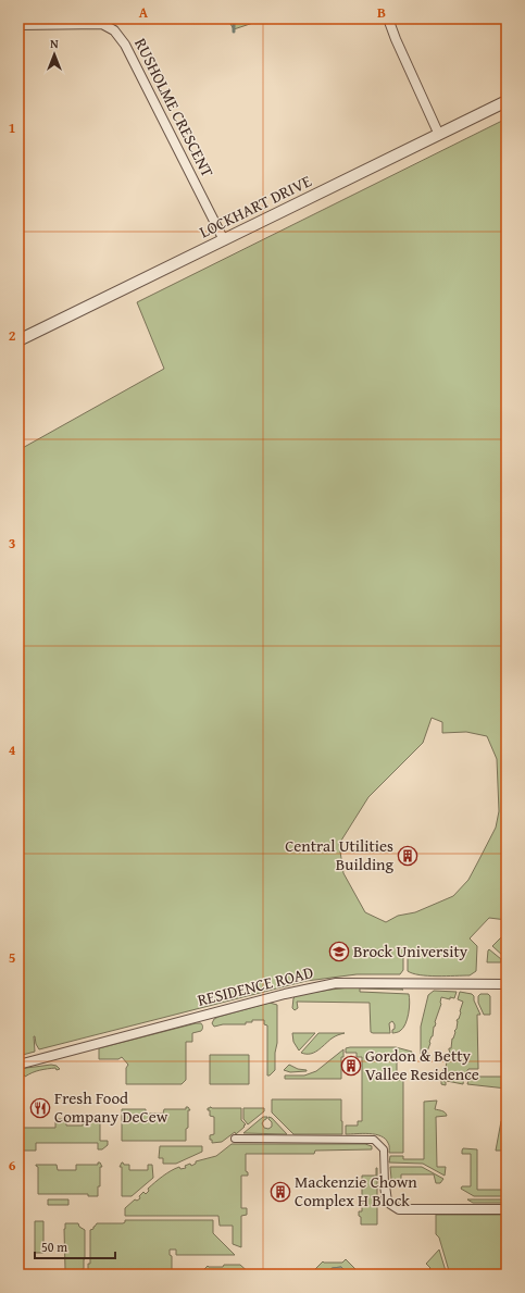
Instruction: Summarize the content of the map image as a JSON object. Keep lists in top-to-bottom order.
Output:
{
  "streets": {
    "street": ["RUSHOLME CRESCENT", "LOCKHART DRIVE", "RESIDENCE ROAD"]
  },
  "crossings": [
    ["RUSHOLME CRESCENT", "LOCKHART DRIVE"]
  ],
  "places": {
    "building": ["Central Utilities Building", "Gordon & Betty Vallee Residence", "Mackenzie Chown Complex H Block"],
    "school or university": ["Brock University"],
    "restaurant": ["Fresh Food Company DeCew"]
  },
  "scale_bar": "50 m",
  "north": "top",
  "grid": {
    "columns": ["A", "B"],
    "rows": [
      "1",
      "2",
      "3",
      "4",
      "5",
      "6"
    ]
  }
}
